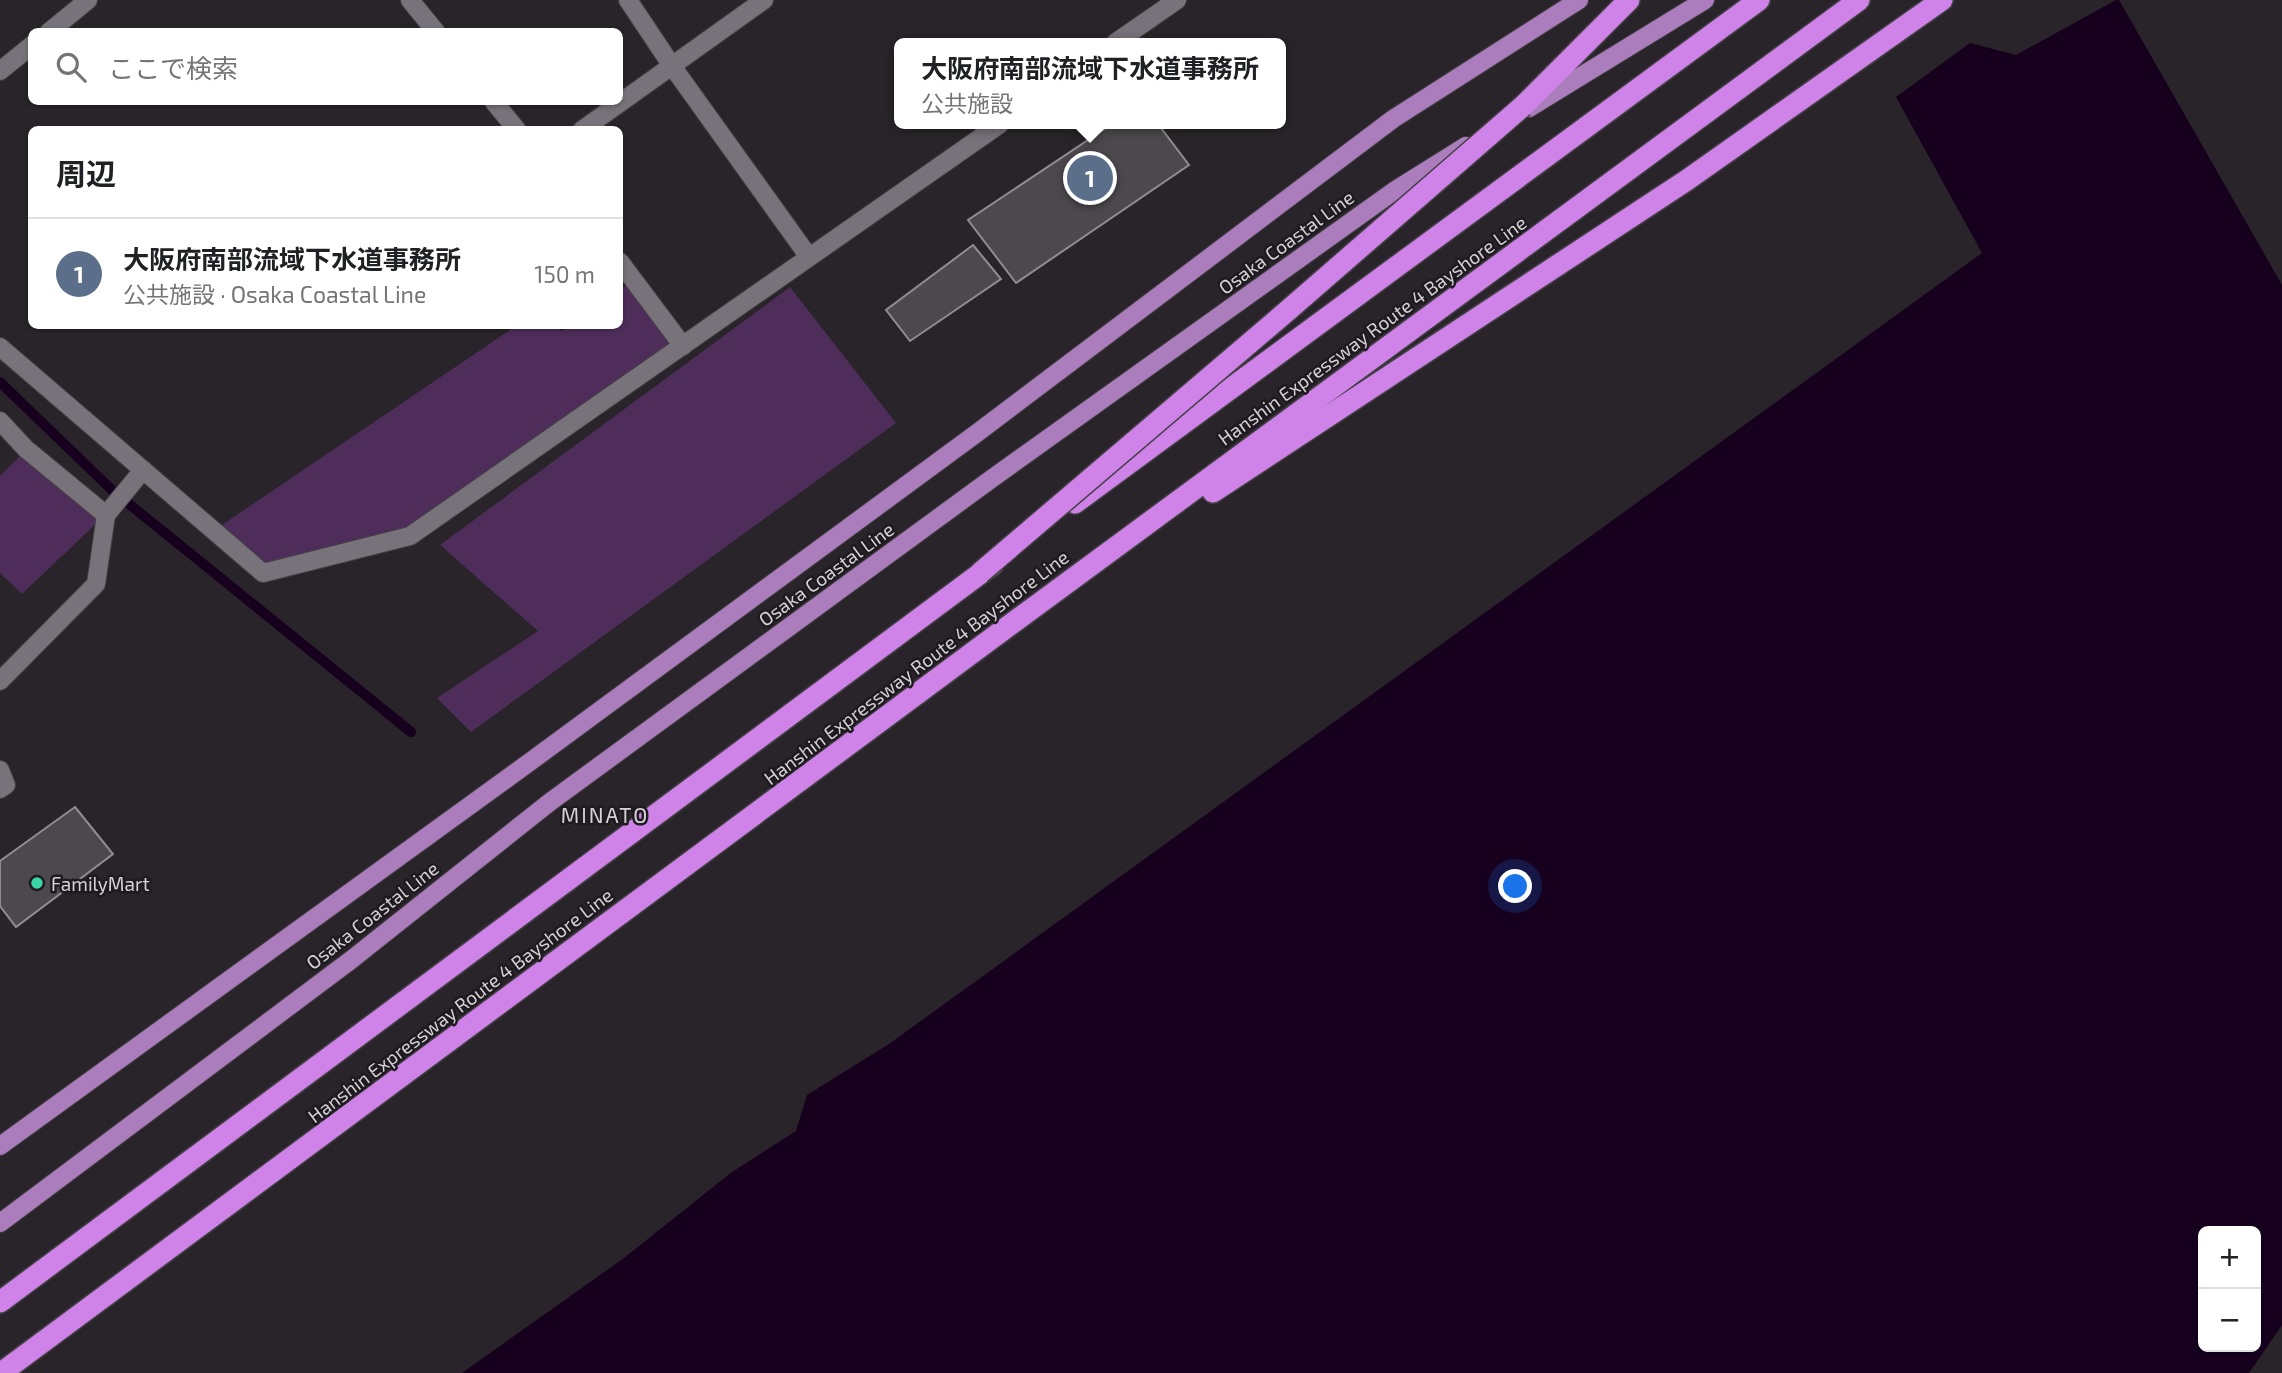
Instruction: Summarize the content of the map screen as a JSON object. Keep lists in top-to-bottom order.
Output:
{
  "streets": {
    "highway": ["Hanshin Expressway Route 4 Bayshore Line"],
    "main road": ["Osaka Coastal Line"]
  },
  "districts": ["MINATO"],
  "places": ["FamilyMart"],
  "page": {
    "search": "ここで検索",
    "popup": ["大阪府南部流域下水道事務所", "公共施設"],
    "heading": "周辺",
    "pins": "1",
    "list": [
      {
        "mark": "1",
        "name": "大阪府南部流域下水道事務所",
        "note": "公共施設 · Osaka Coastal Line",
        "value": "150 m"
      }
    ],
    "map_buttons": ["+", "−"]
  }
}
